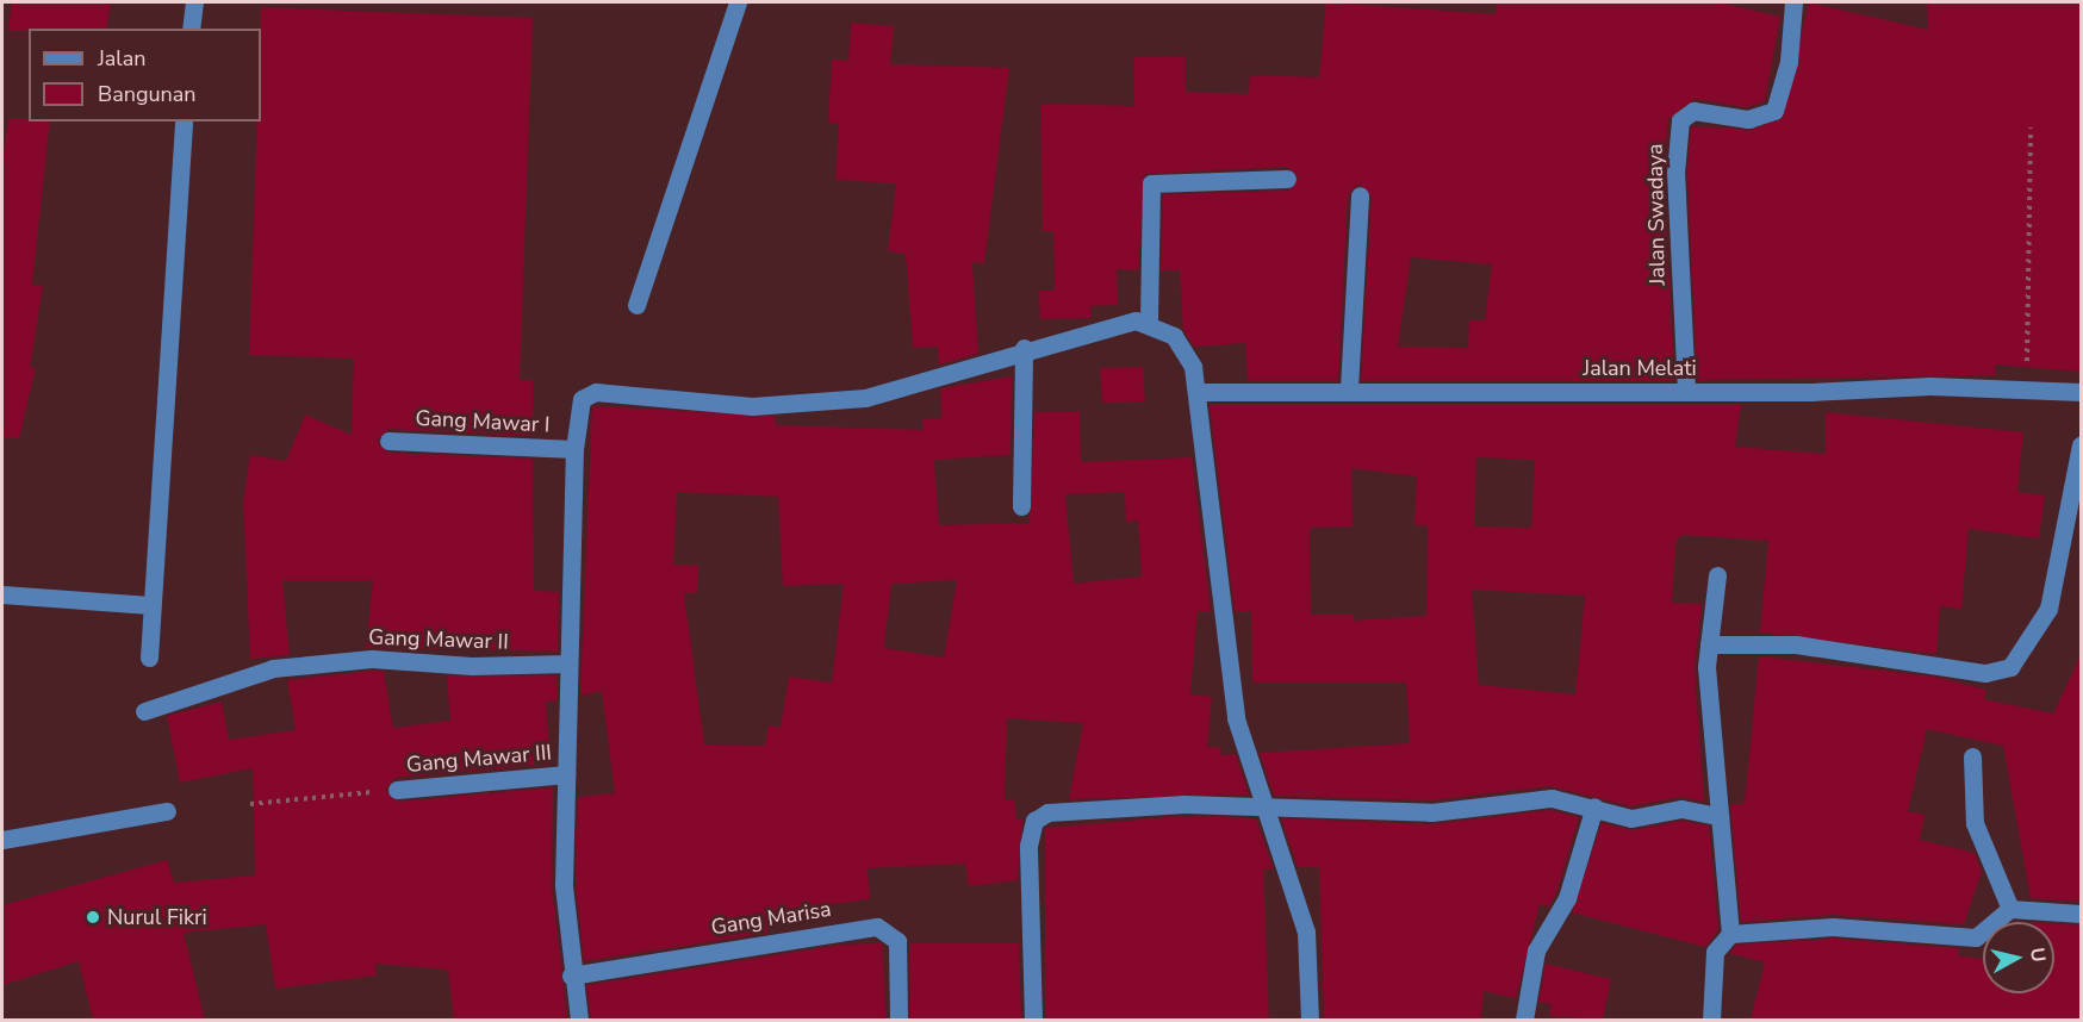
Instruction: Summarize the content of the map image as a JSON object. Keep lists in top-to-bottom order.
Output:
{
  "streets": {
    "street": [
      "Jalan Swadaya",
      "Jalan Melati",
      "Gang Mawar I",
      "Gang Mawar II",
      "Gang Mawar III",
      "Gang Marisa"
    ]
  },
  "crossings": [
    ["Jalan Swadaya", "Jalan Melati"]
  ],
  "places": ["Nurul Fikri"],
  "legend": ["Jalan", "Bangunan"],
  "north": "right"
}
